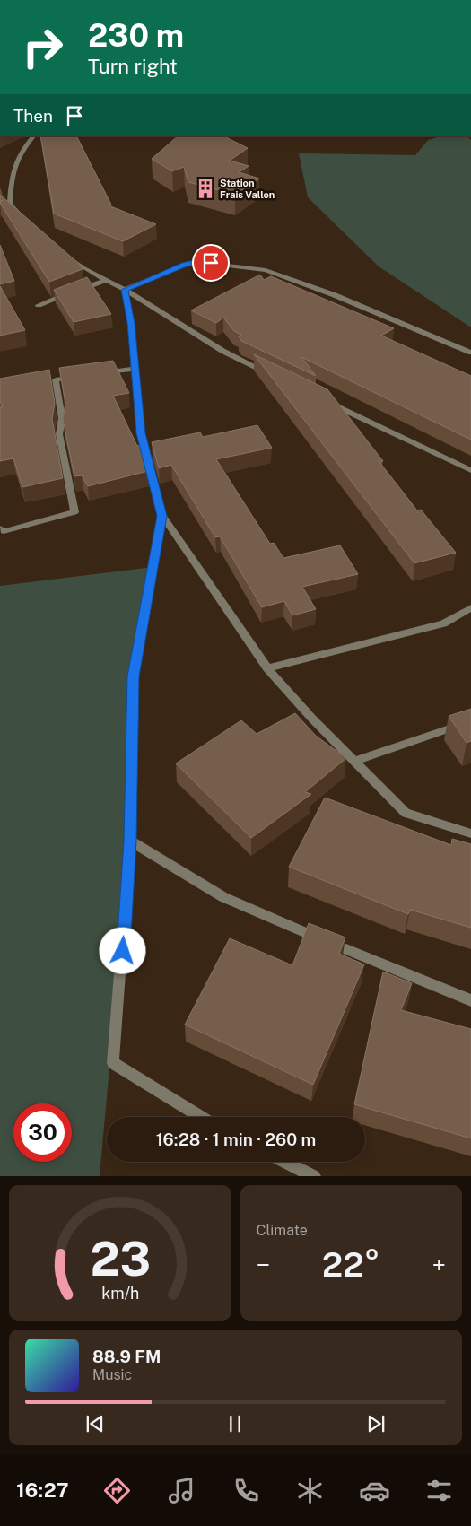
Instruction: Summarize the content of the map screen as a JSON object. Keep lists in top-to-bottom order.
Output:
{
  "places": {
    "building": ["Station Frais Vallon"]
  },
  "page": {
    "turn": ["230 m", "Turn right"],
    "then": "Then",
    "limit": "30",
    "trip": "16:28 · 1 min · 260 m",
    "tile": "Climate",
    "heat": ["−", "22°", "+"],
    "song": ["88.9 FM", "Music"],
    "tabs": "16:27",
    "gauge": ["23", "km/h"]
  }
}
